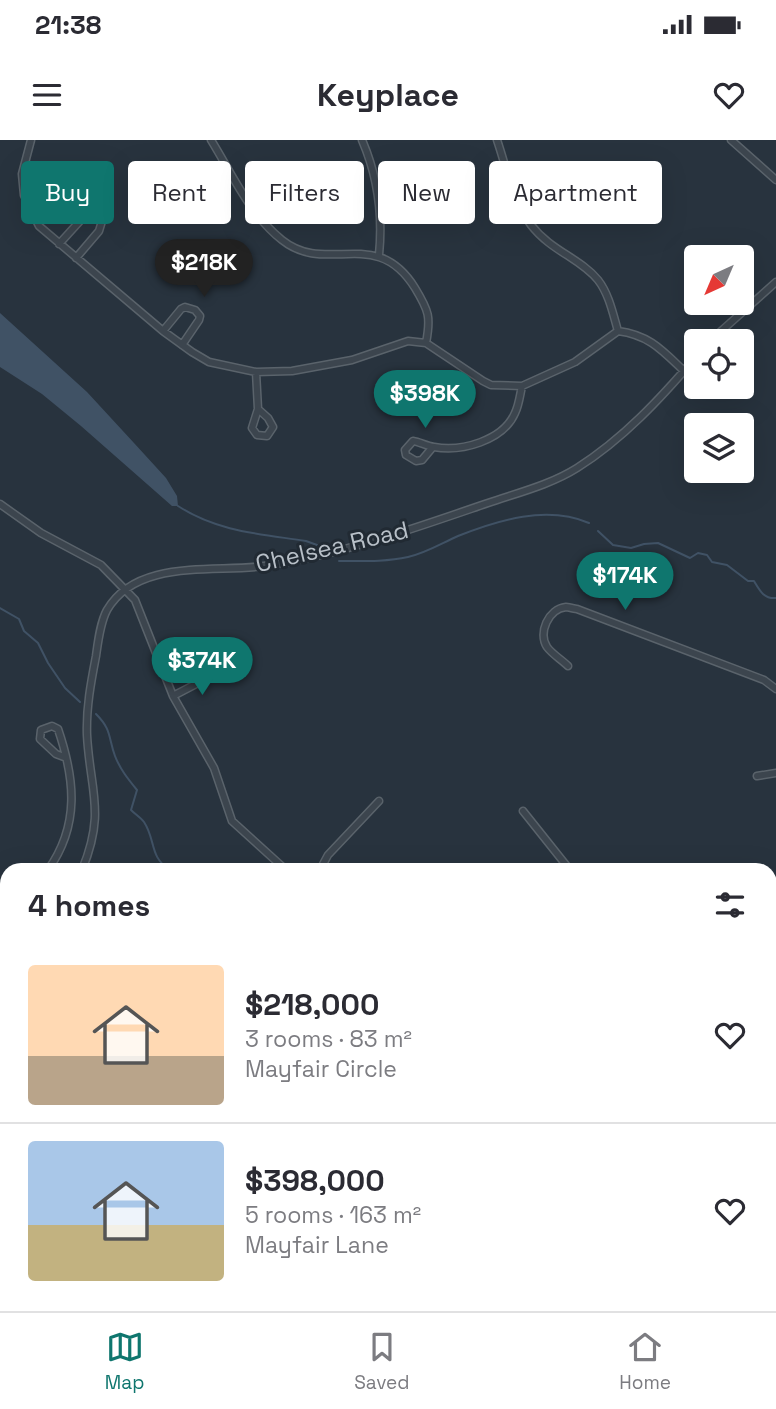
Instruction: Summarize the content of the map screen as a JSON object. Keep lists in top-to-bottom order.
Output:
{
  "streets": {
    "street": ["Chelsea Road"]
  },
  "north": "bottom left",
  "page": {
    "status": "21:38",
    "header": "Keyplace",
    "chip": [
      "Buy",
      "Rent",
      "Filters",
      "New",
      "Apartment"
    ],
    "price": [
      "$218K",
      "$398K",
      "$174K",
      "$374K"
    ],
    "heading": "4 homes",
    "list": [
      {
        "name": "$218,000",
        "note": "3 rooms · 83 m² · Mayfair Circle"
      },
      {
        "name": "$398,000",
        "note": "5 rooms · 163 m² · Mayfair Lane"
      }
    ],
    "tabs": ["Map", "Saved", "Home"]
  }
}
